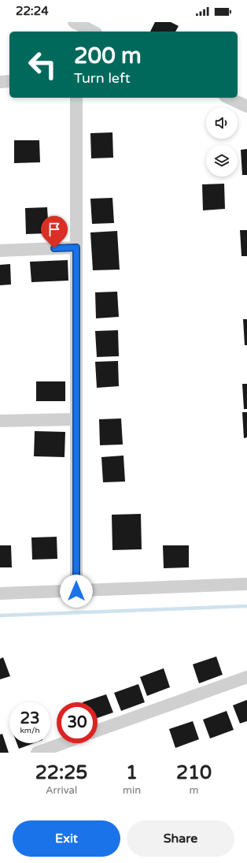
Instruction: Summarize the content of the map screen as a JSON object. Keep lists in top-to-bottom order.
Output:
{
  "page": {
    "status": "22:24",
    "turn": ["200 m", "Turn left"],
    "speed": "23 km/h",
    "limit": "30",
    "eta": [
      "22:25",
      "Arrival",
      "1",
      "min",
      "210",
      "m"
    ],
    "buttons": ["Exit", "Share"]
  }
}
